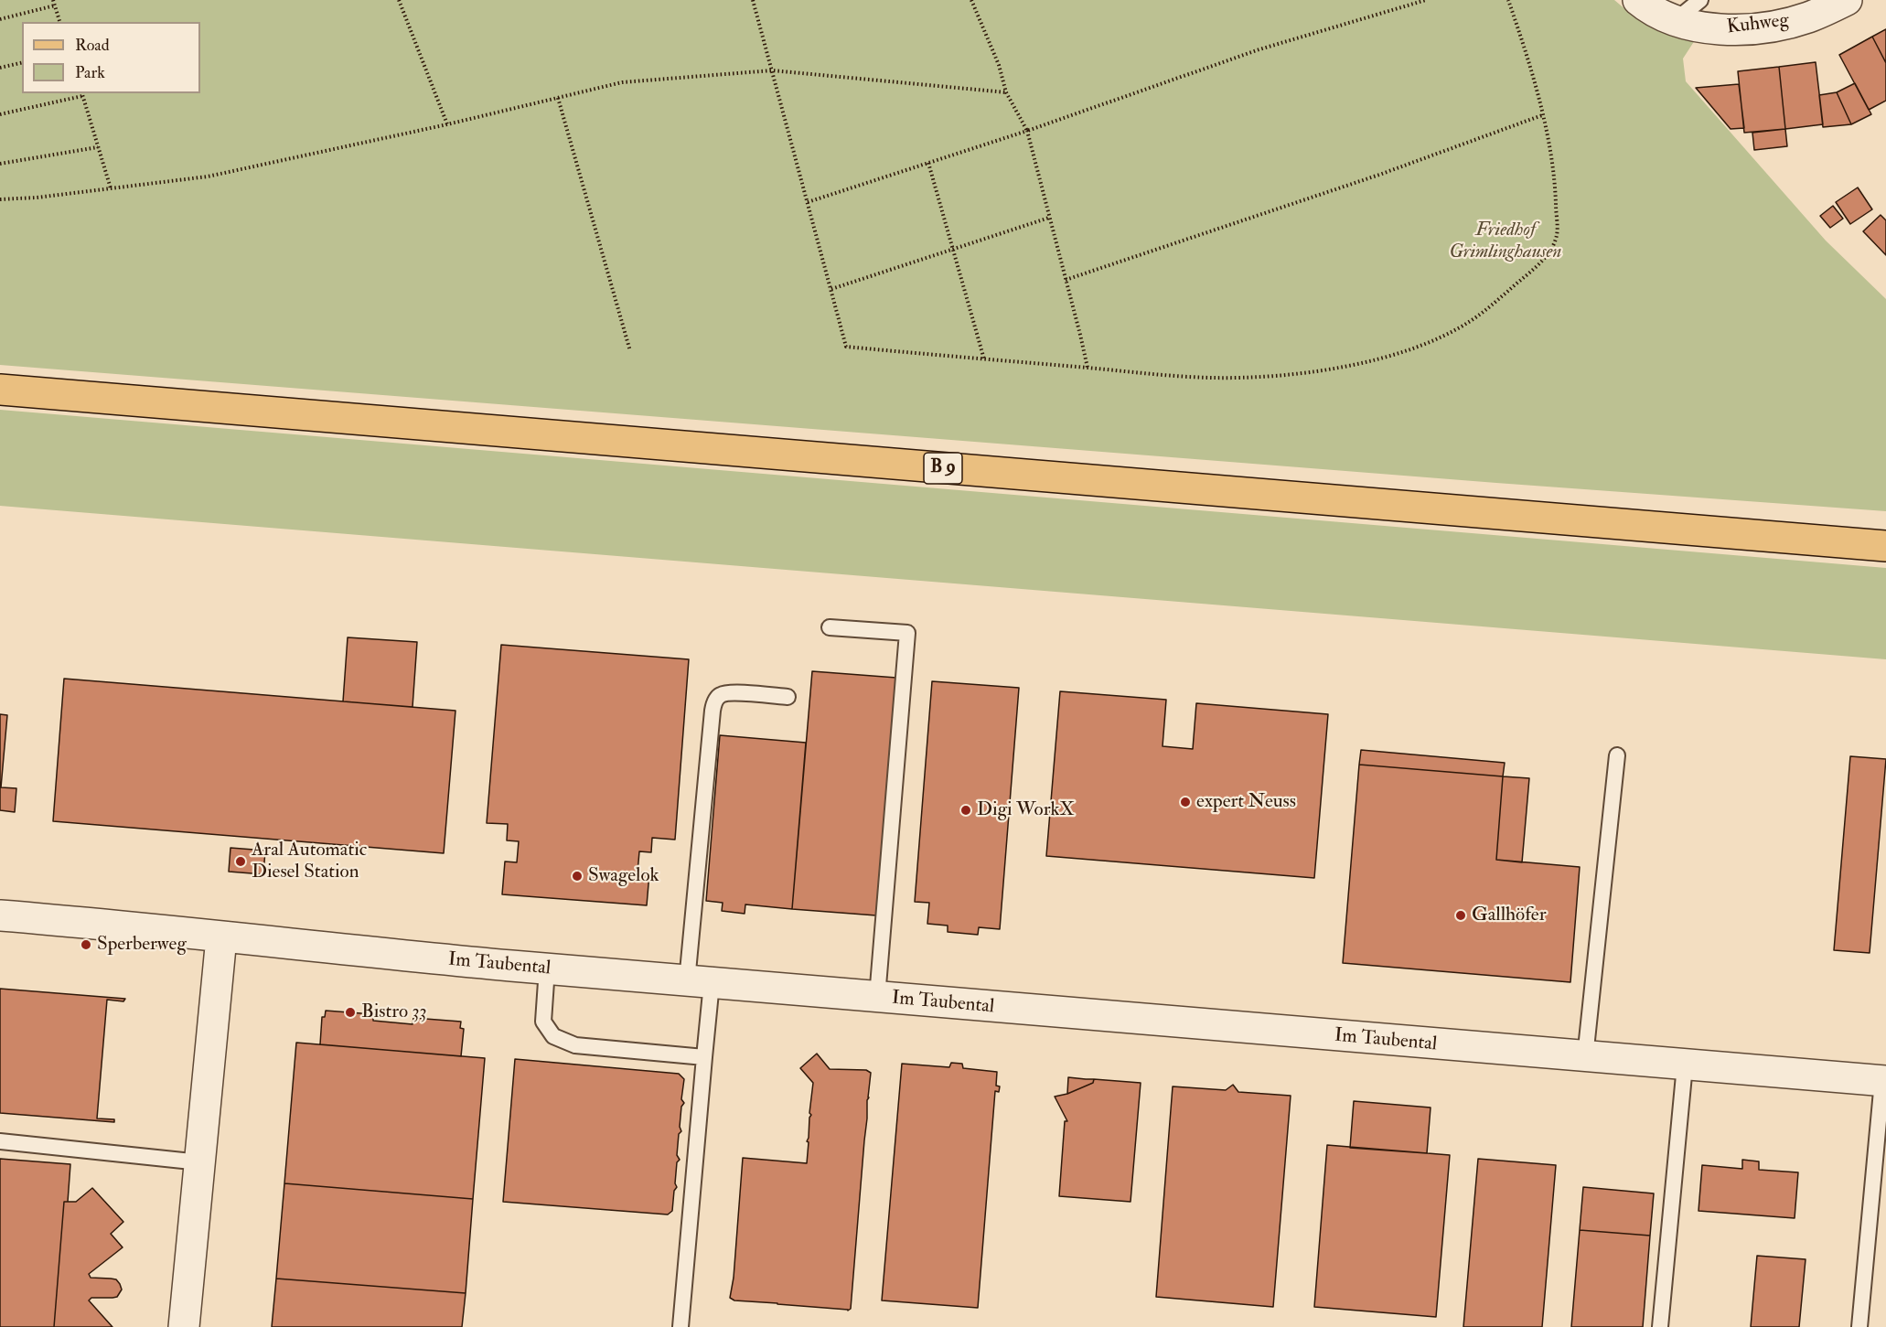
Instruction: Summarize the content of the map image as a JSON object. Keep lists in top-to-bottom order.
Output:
{
  "streets": {
    "main road": ["B 9"],
    "street": ["Kuhweg", "Im Taubental"]
  },
  "parks": ["Friedhof Grimlinghausen"],
  "places": [
    "expert Neuss",
    "Digi WorkX",
    "Aral Automatic Diesel Station",
    "Swagelok",
    "Gallhöfer",
    "Sperberweg",
    "Bistro 33"
  ],
  "legend": ["Road", "Park"]
}
